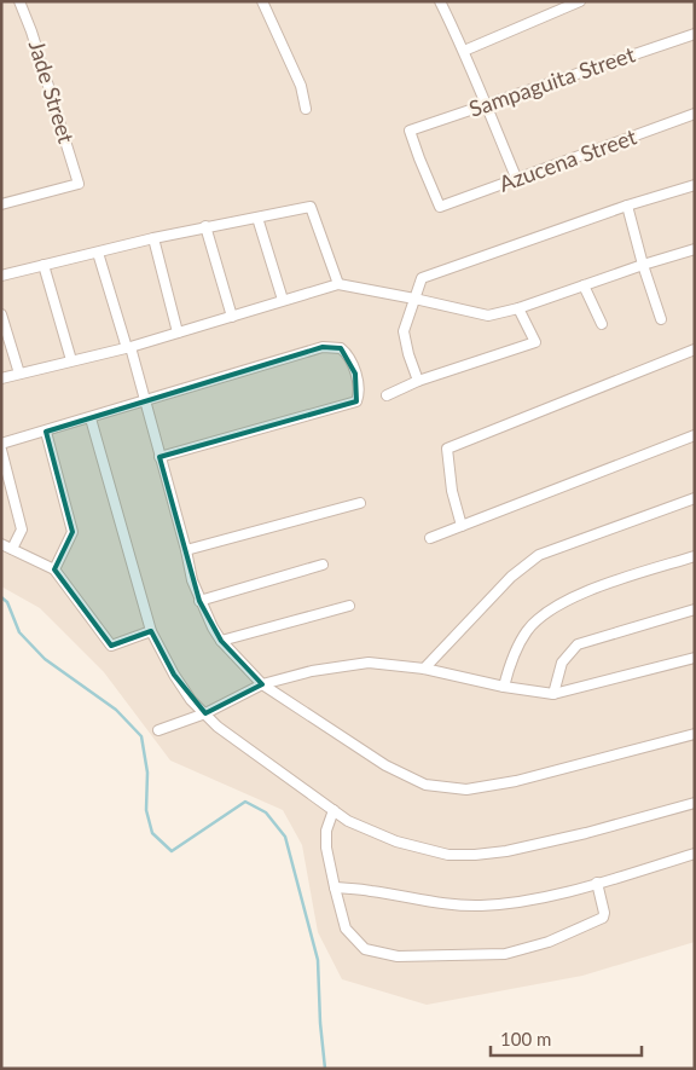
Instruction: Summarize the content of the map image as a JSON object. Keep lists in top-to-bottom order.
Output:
{
  "streets": {
    "street": ["Sampaguita Street", "Jade Street", "Azucena Street"]
  },
  "crossings": [
    ["Sampaguita Street", "Azucena Street"]
  ],
  "scale_bar": "100 m"
}
